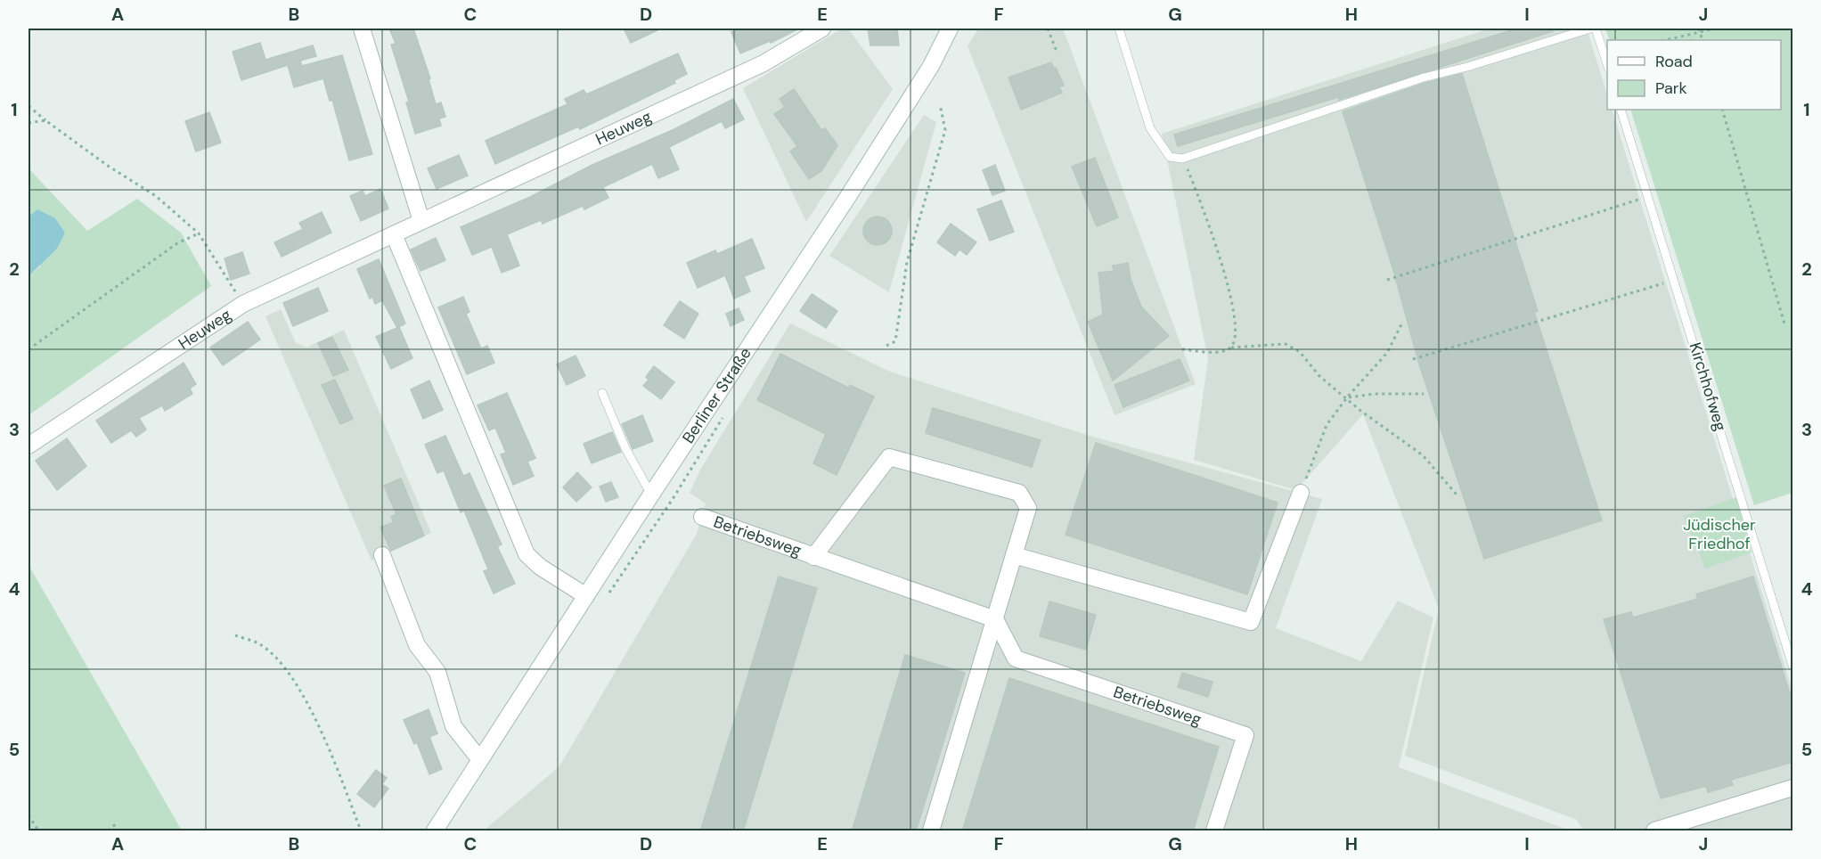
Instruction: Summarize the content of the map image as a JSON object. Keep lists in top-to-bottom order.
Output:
{
  "streets": {
    "street": ["Heuweg", "Berliner Straße", "Betriebsweg"],
    "lane": ["Kirchhofweg"]
  },
  "parks": ["Jüdischer Friedhof"],
  "legend": ["Road", "Park"],
  "grid": {
    "columns": [
      "A",
      "B",
      "C",
      "D",
      "E",
      "F",
      "G",
      "H",
      "I",
      "J"
    ],
    "rows": [
      "1",
      "2",
      "3",
      "4",
      "5"
    ]
  }
}
